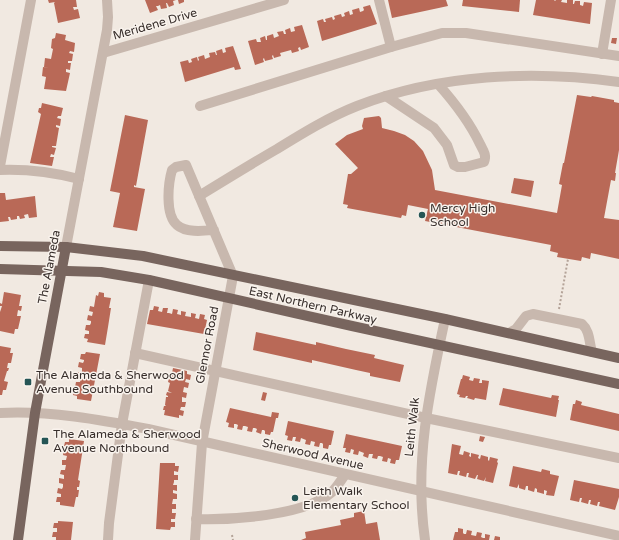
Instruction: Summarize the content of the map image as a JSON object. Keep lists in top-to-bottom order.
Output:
{
  "streets": {
    "main road": ["The Alameda", "East Northern Parkway"],
    "street": [
      "Meridene Drive",
      "Glennor Road",
      "Leith Walk",
      "Sherwood Avenue"
    ]
  },
  "crossings": [
    ["Meridene Drive", "The Alameda"],
    ["The Alameda", "East Northern Parkway"],
    ["The Alameda", "Sherwood Avenue"],
    ["East Northern Parkway", "Glennor Road"],
    ["East Northern Parkway", "Leith Walk"],
    ["Glennor Road", "Sherwood Avenue"],
    ["Leith Walk", "Sherwood Avenue"]
  ],
  "places": {
    "other": ["Mercy High School", "Leith Walk Elementary School"],
    "transit": ["The Alameda & Sherwood Avenue Southbound", "The Alameda & Sherwood Avenue Northbound"]
  }
}
